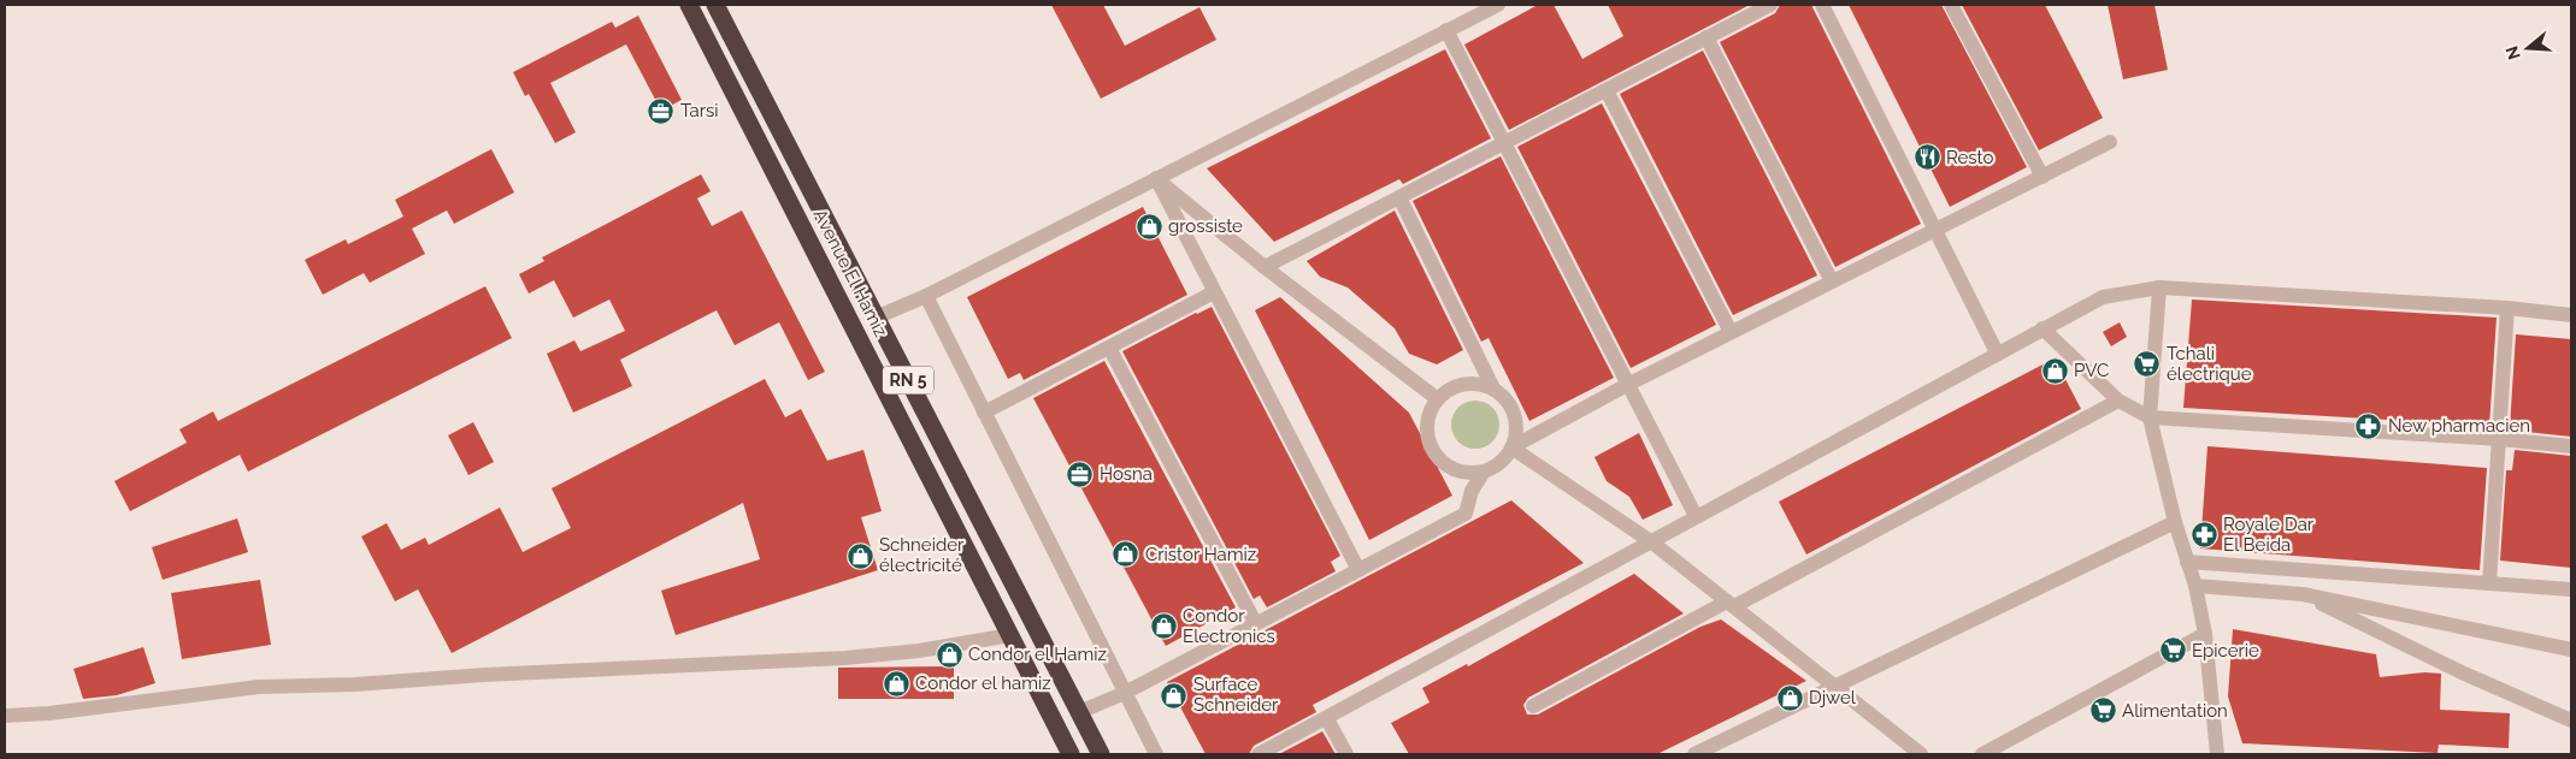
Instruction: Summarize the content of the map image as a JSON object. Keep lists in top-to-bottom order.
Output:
{
  "streets": {
    "highway": ["Avenue El Hamiz", "RN 5"]
  },
  "places": {
    "office": ["Tarsi", "Hosna"],
    "restaurant": ["Resto"],
    "shop": [
      "grossiste",
      "PVC",
      "Cristor Hamiz",
      "Schneider électricité",
      "Condor Electronics",
      "Condor el Hamiz",
      "Condor el hamiz",
      "Surface Schneider",
      "Djwel"
    ],
    "supermarket": ["Tchali électrique", "Epicerie", "Alimentation"],
    "pharmacy": ["New pharmacien", "Royale Dar El Beida"]
  },
  "north": "left"
}
